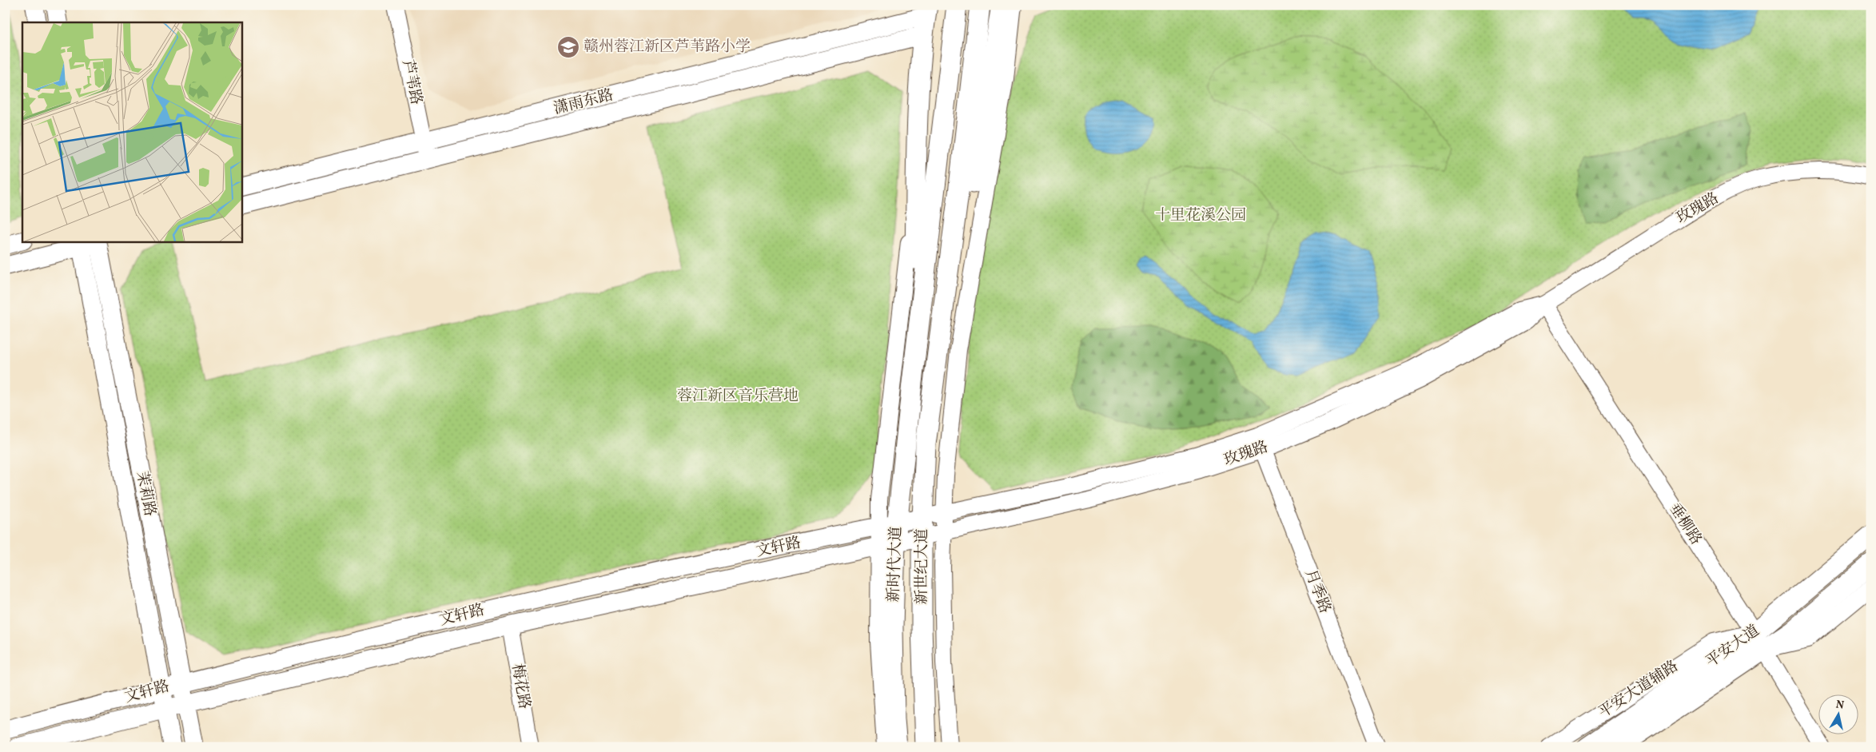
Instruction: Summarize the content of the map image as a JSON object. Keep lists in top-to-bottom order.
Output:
{
  "streets": {
    "main road": [
      "潇雨东路",
      "茉莉路",
      "文轩路",
      "新时代大道",
      "新世纪大道",
      "平安大道"
    ],
    "street": [
      "芦苇路",
      "玫瑰路",
      "垂柳路",
      "月季路",
      "梅花路",
      "平安大道辅路"
    ]
  },
  "crossings": [
    ["芦苇路", "潇雨东路"],
    ["玫瑰路", "垂柳路"],
    ["玫瑰路", "文轩路"],
    ["玫瑰路", "新世纪大道"],
    ["玫瑰路", "月季路"],
    ["茉莉路", "文轩路"],
    ["垂柳路", "平安大道"],
    ["垂柳路", "平安大道辅路"],
    ["文轩路", "新时代大道"],
    ["文轩路", "新世纪大道"],
    ["文轩路", "梅花路"],
    ["平安大道", "平安大道辅路"]
  ],
  "parks": ["十里花溪公园", "蓉江新区音乐营地"],
  "places": {
    "school or university": ["赣州蓉江新区芦苇路小学"]
  },
  "north": "top"
}
